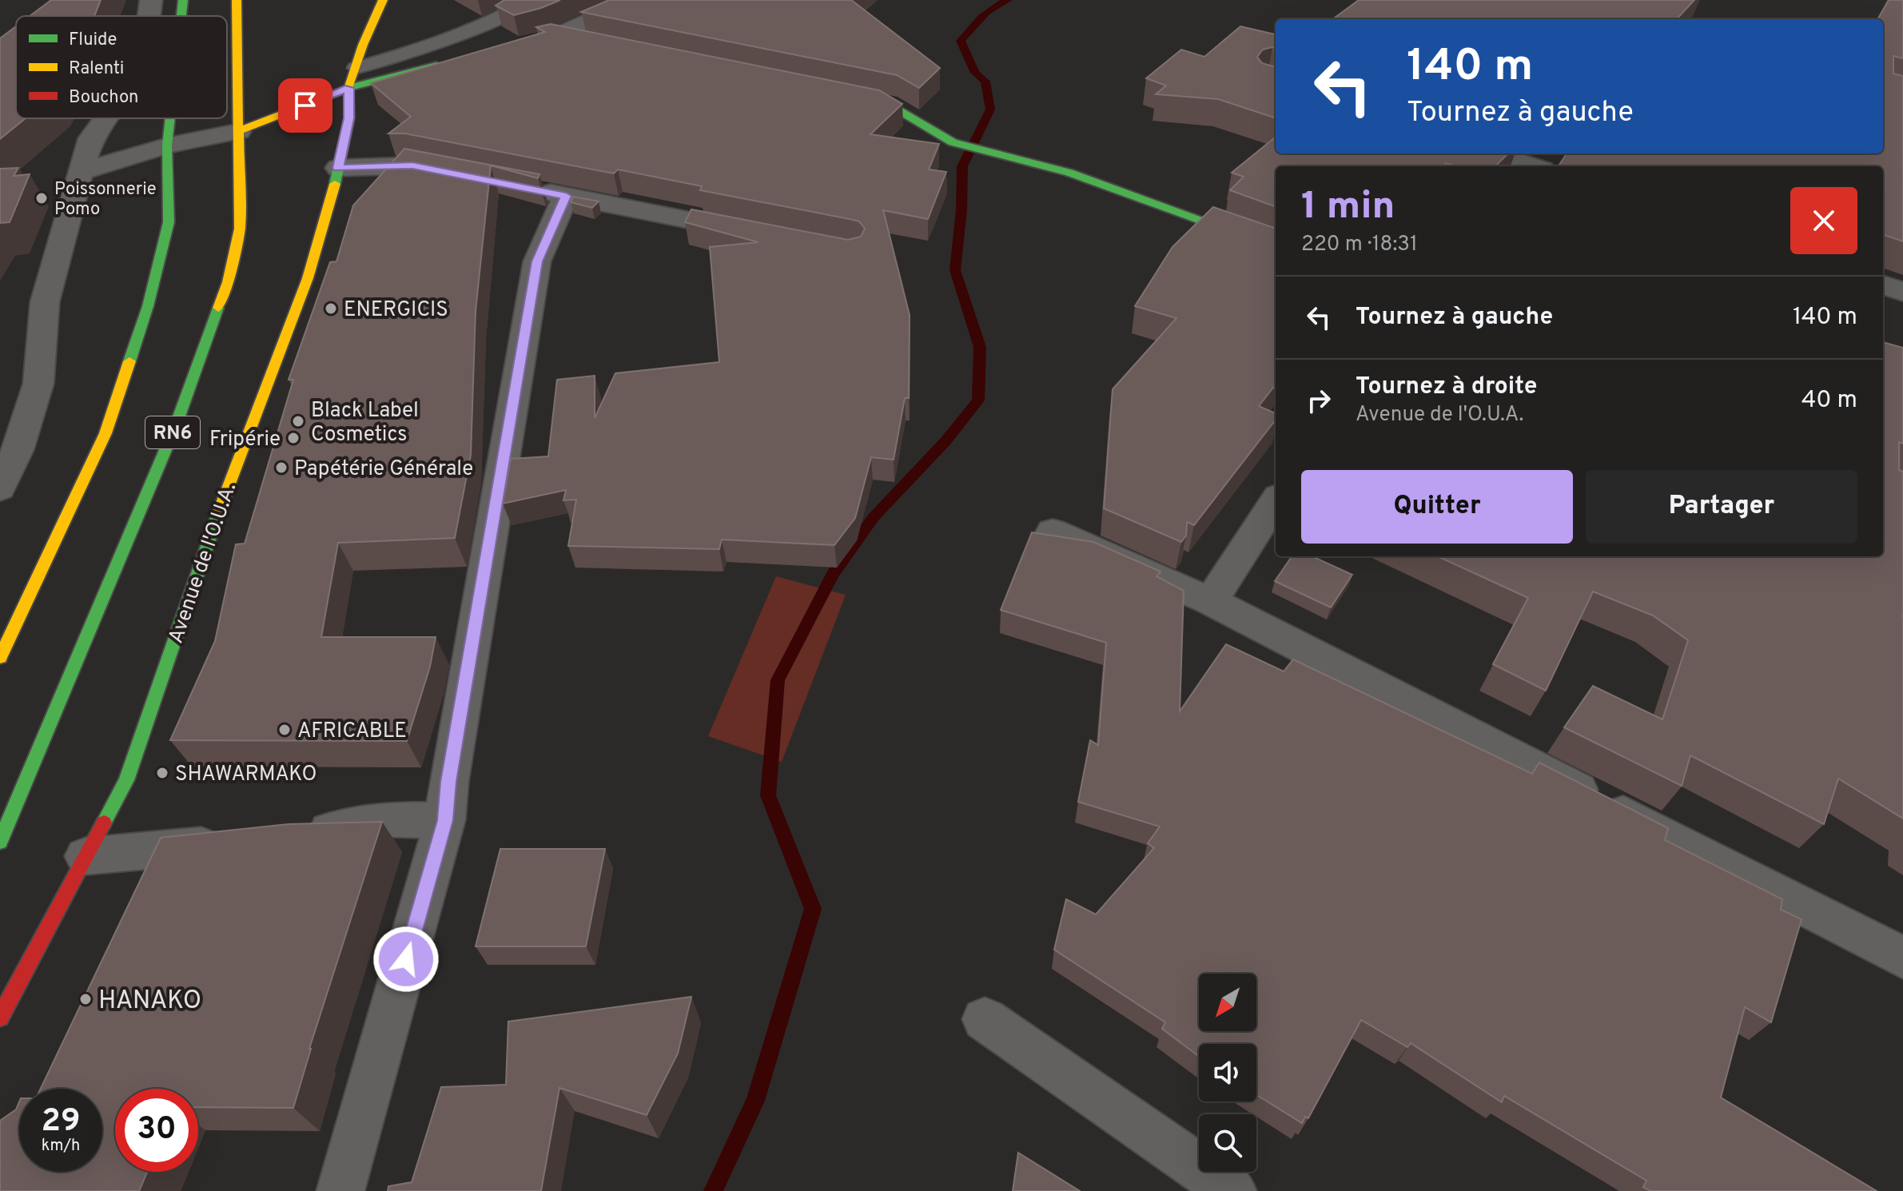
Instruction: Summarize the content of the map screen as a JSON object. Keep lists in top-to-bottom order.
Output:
{
  "streets": {
    "main road": ["RN6", "Avenue de l'O.U.A."]
  },
  "places": [
    "Poissonnerie Pomo",
    "ENERGICIS",
    "Black Label Cosmetics",
    "Fripérie",
    "Papétérie Générale",
    "AFRICABLE",
    "SHAWARMAKO",
    "HANAKO"
  ],
  "legend": ["Fluide", "Ralenti", "Bouchon"],
  "north": "bottom left",
  "page": {
    "turn": ["140 m", "Tournez à gauche"],
    "heading": ["1 min", "220 m · 18:31"],
    "list": [
      {
        "name": "Tournez à gauche",
        "value": "140 m"
      },
      {
        "name": "Tournez à droite",
        "note": "Avenue de l'O.U.A.",
        "value": "40 m"
      }
    ],
    "buttons": ["Quitter", "Partager"],
    "speed": "29 km/h",
    "limit": "30"
  }
}
